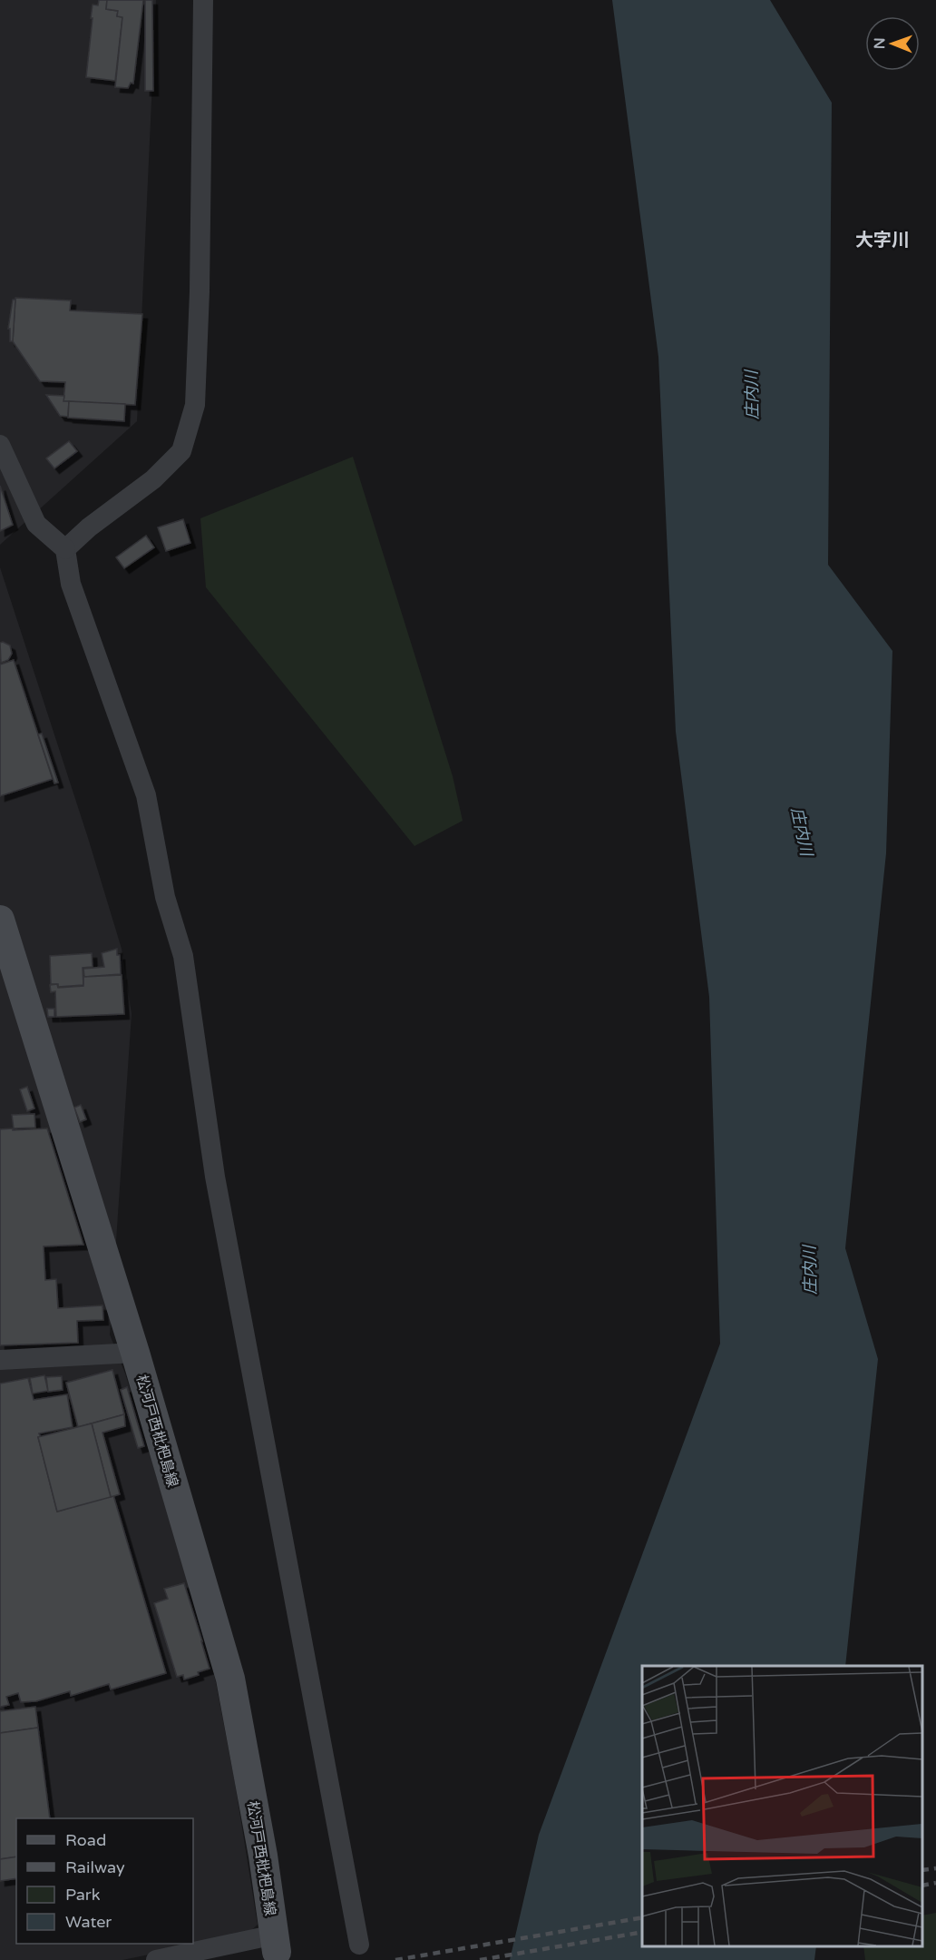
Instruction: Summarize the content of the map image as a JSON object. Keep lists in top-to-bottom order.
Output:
{
  "streets": {
    "main road": ["松河戸西枇杷島線"]
  },
  "districts": ["大字川"],
  "water": ["庄内川"],
  "legend": [
    "Road",
    "Railway",
    "Park",
    "Water"
  ],
  "north": "left"
}
